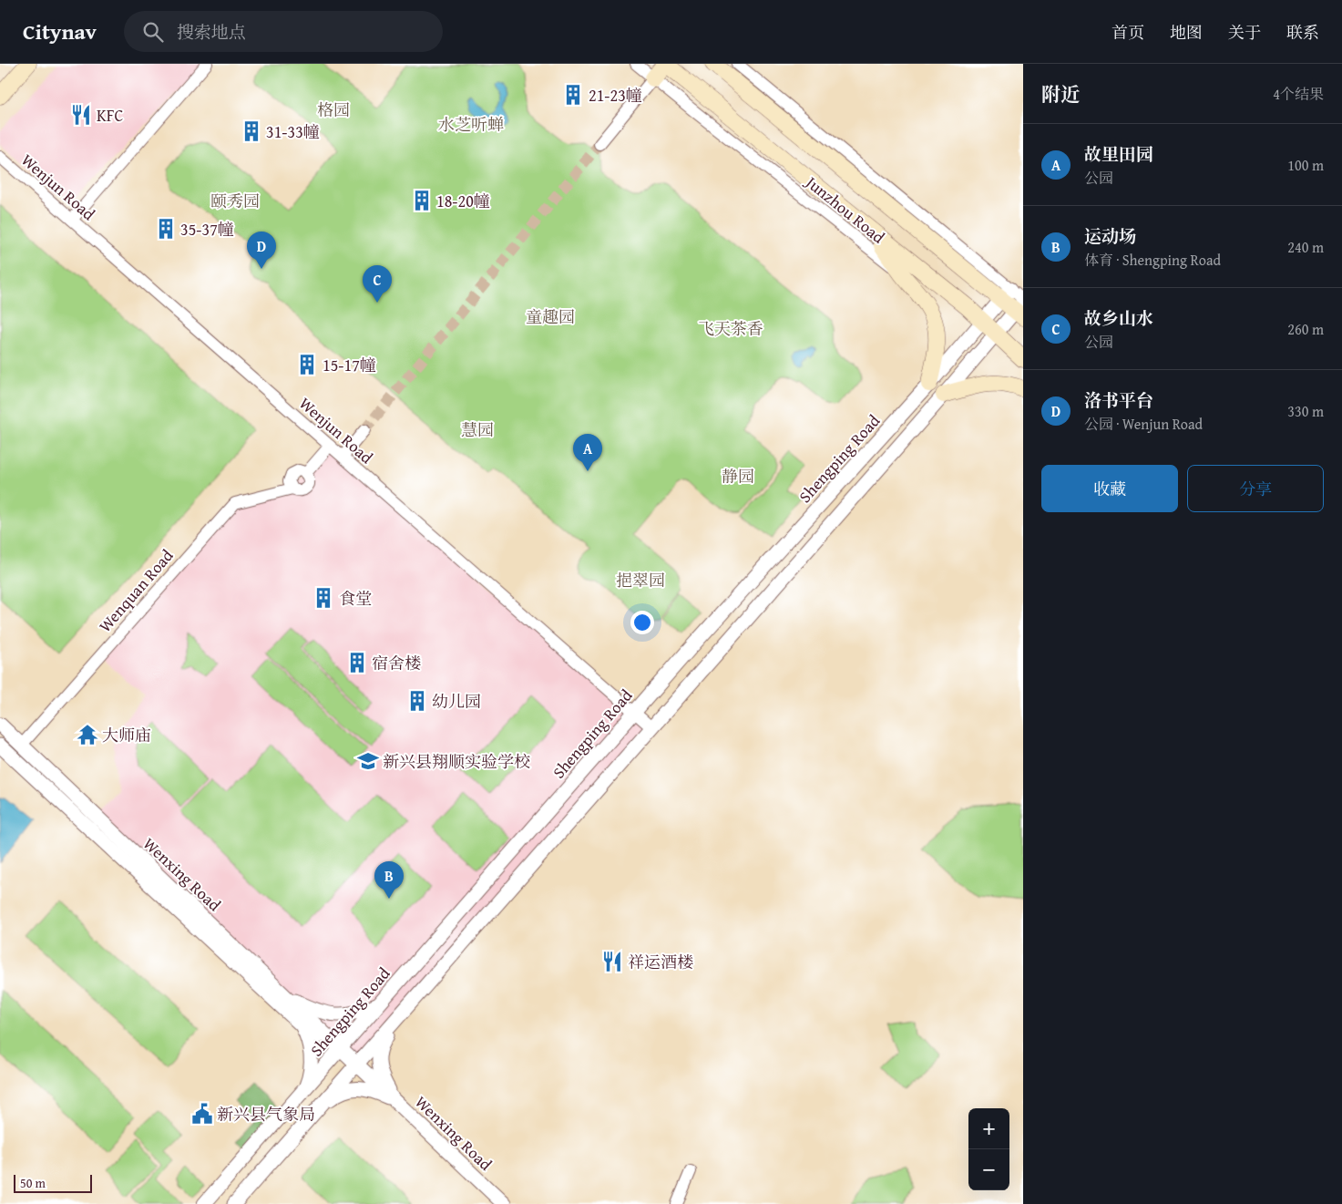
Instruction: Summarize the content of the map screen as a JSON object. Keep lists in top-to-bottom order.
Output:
{
  "streets": {
    "main road": ["Junzhou Road"],
    "street": [
      "Wenjun Road",
      "Shengping Road",
      "Wenquan Road",
      "Wenxing Road"
    ]
  },
  "crossings": [
    ["Wenjun Road", "Shengping Road"],
    ["Wenjun Road", "Wenquan Road"],
    ["Junzhou Road", "Shengping Road"],
    ["Shengping Road", "Wenxing Road"],
    ["Wenquan Road", "Wenxing Road"]
  ],
  "parks": [
    "格园",
    "水芝听蝉",
    "颐秀园",
    "童趣园",
    "飞天茶香",
    "慧园",
    "静园",
    "挹翠园"
  ],
  "places": {
    "building": [
      "21-23幢",
      "31-33幢",
      "18-20幢",
      "35-37幢",
      "15-17幢",
      "食堂",
      "宿舍楼",
      "幼儿园"
    ],
    "restaurant": ["KFC", "祥运酒楼"],
    "temple": ["大师庙"],
    "school or university": ["新兴县翔顺实验学校"],
    "public building": ["新兴县气象局"]
  },
  "scale_bar": "50 m",
  "page": {
    "header": "Citynav",
    "search": "搜索地点",
    "nav": [
      "首页",
      "地图",
      "关于",
      "联系"
    ],
    "heading": ["附近", "4个结果"],
    "list": [
      {
        "mark": "A",
        "name": "故里田园",
        "note": "公园",
        "value": "100 m"
      },
      {
        "mark": "B",
        "name": "运动场",
        "note": "体育 · Shengping Road",
        "value": "240 m"
      },
      {
        "mark": "C",
        "name": "故乡山水",
        "note": "公园",
        "value": "260 m"
      },
      {
        "mark": "D",
        "name": "洛书平台",
        "note": "公园 · Wenjun Road",
        "value": "330 m"
      }
    ],
    "pins": [
      "D",
      "C",
      "A",
      "B"
    ],
    "buttons": ["收藏", "分享"],
    "map_buttons": ["+", "−"],
    "scale": "50 m"
  }
}
